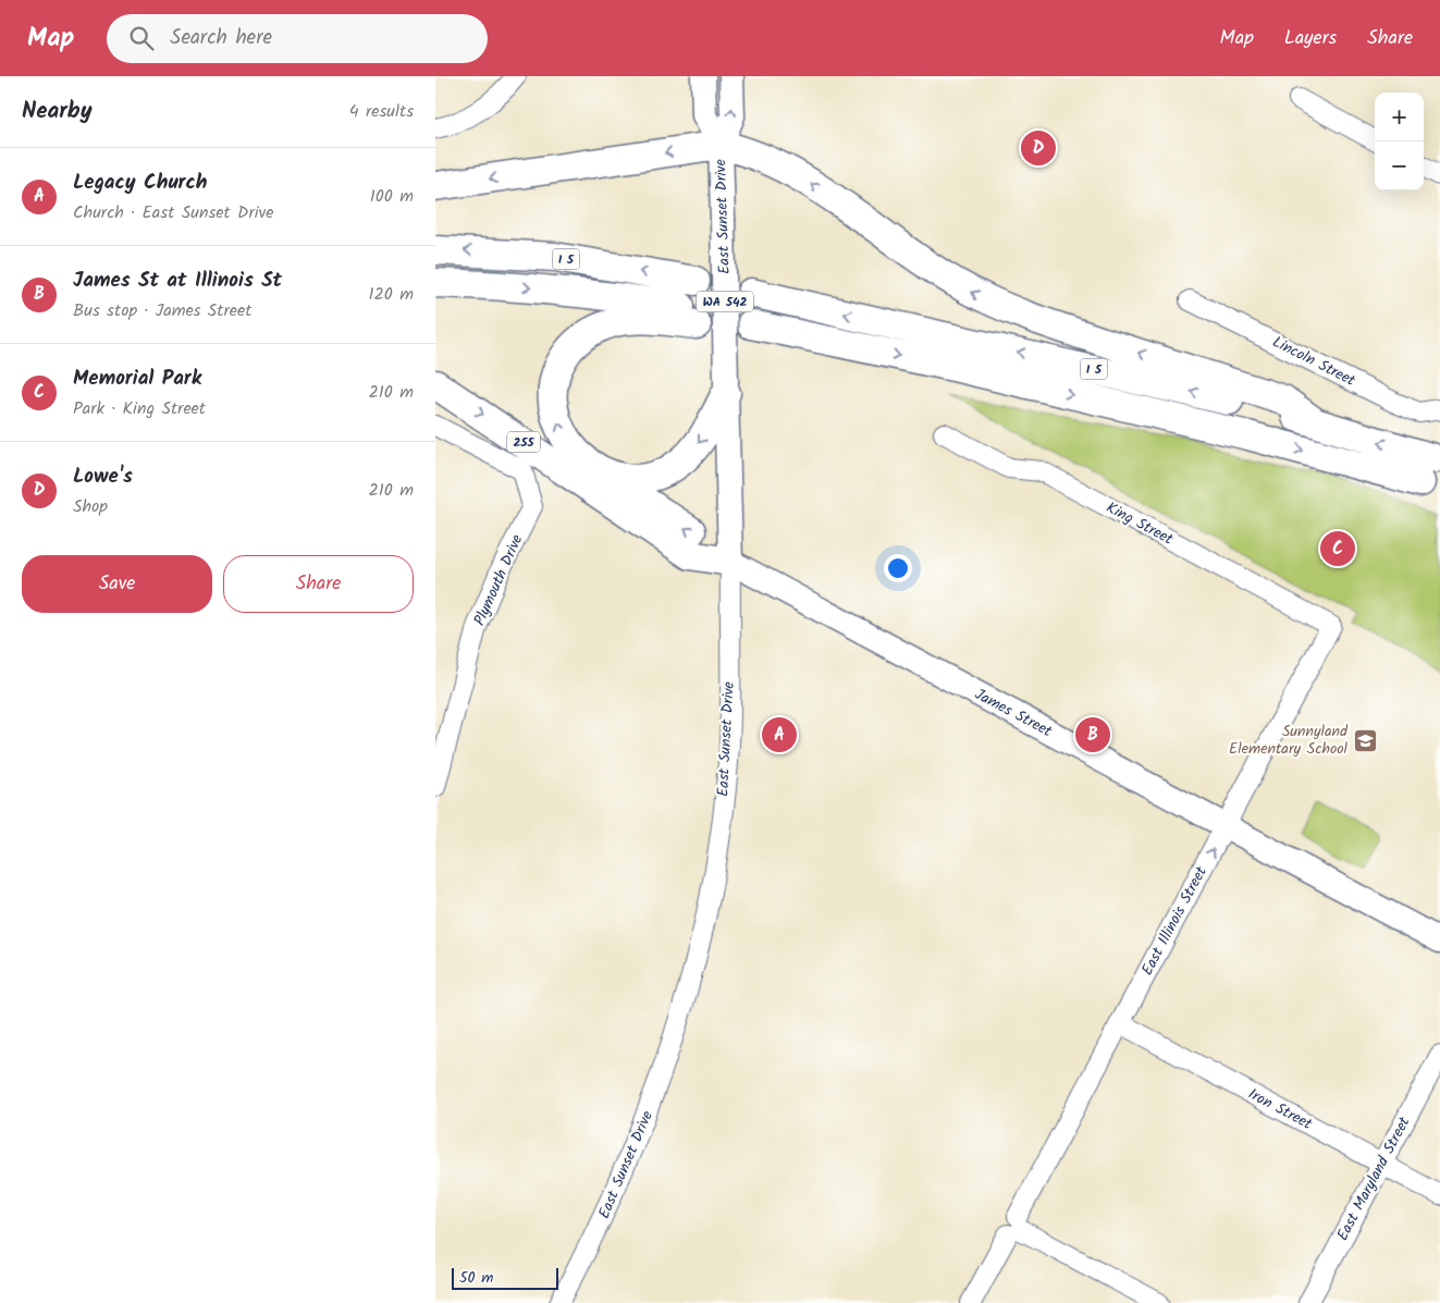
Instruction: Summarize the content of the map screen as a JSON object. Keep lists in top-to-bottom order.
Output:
{
  "streets": {
    "highway": ["I 5", "255"],
    "main road": ["East Sunset Drive", "WA 542", "James Street"],
    "street": [
      "Lincoln Street",
      "King Street",
      "Plymouth Drive",
      "East Illinois Street",
      "Iron Street",
      "East Maryland Street"
    ]
  },
  "crossings": [
    ["East Sunset Drive", "255"],
    ["East Sunset Drive", "James Street"],
    ["255", "James Street"],
    ["King Street", "East Illinois Street"],
    ["James Street", "East Illinois Street"],
    ["East Illinois Street", "Iron Street"],
    ["Iron Street", "East Maryland Street"]
  ],
  "places": {
    "school or university": ["Sunnyland Elementary School"]
  },
  "scale_bar": "50 m",
  "page": {
    "header": "Map",
    "search": "Search here",
    "nav": ["Map", "Layers", "Share"],
    "heading": ["Nearby", "4 results"],
    "map_buttons": ["+", "−"],
    "pins": [
      "D",
      "C",
      "A",
      "B"
    ],
    "list": [
      {
        "mark": "A",
        "name": "Legacy Church",
        "note": "Church · East Sunset Drive",
        "value": "100 m"
      },
      {
        "mark": "B",
        "name": "James St at Illinois St",
        "note": "Bus stop · James Street",
        "value": "120 m"
      },
      {
        "mark": "C",
        "name": "Memorial Park",
        "note": "Park · King Street",
        "value": "210 m"
      },
      {
        "mark": "D",
        "name": "Lowe's",
        "note": "Shop",
        "value": "210 m"
      }
    ],
    "buttons": ["Save", "Share"],
    "scale": "50 m"
  }
}
